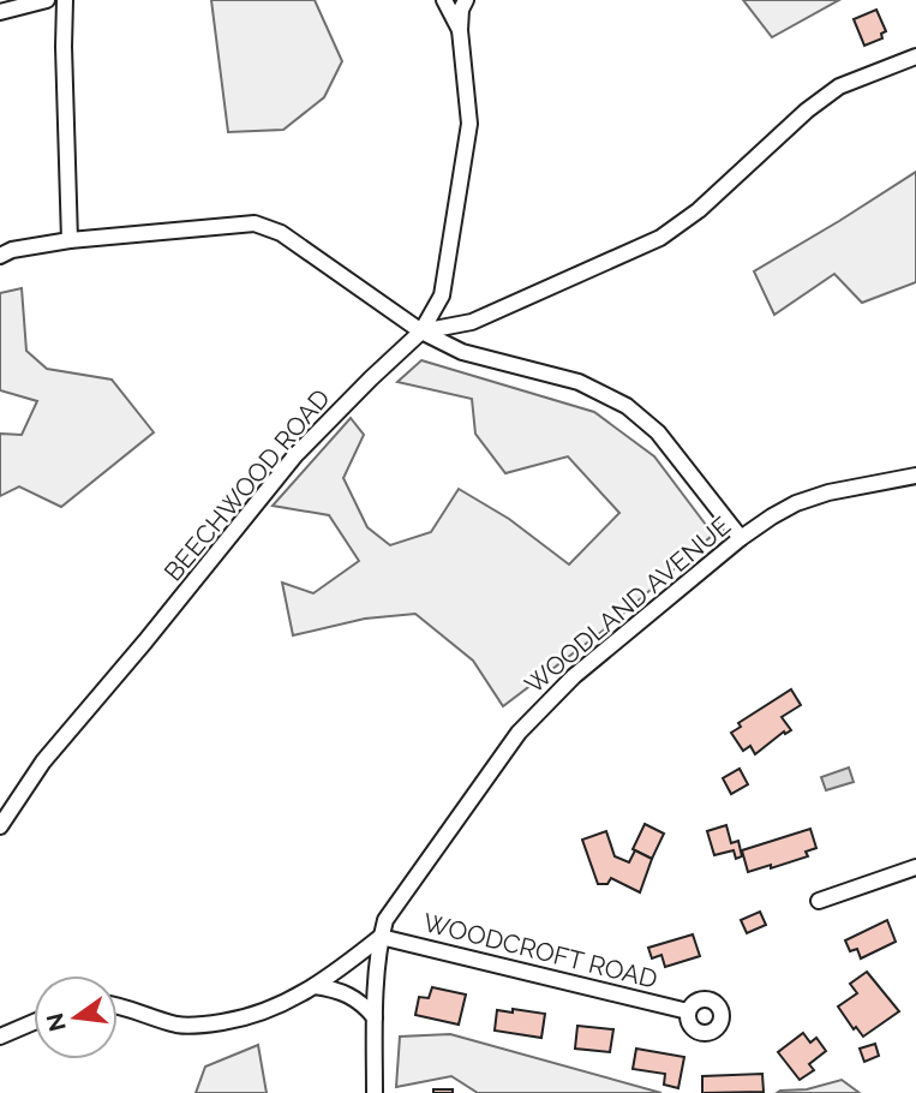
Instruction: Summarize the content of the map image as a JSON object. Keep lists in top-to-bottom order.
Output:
{
  "streets": {
    "street": ["BEECHWOOD ROAD", "WOODLAND AVENUE", "WOODCROFT ROAD"]
  },
  "crossings": [
    ["WOODLAND AVENUE", "WOODCROFT ROAD"]
  ],
  "north": "left"
}
